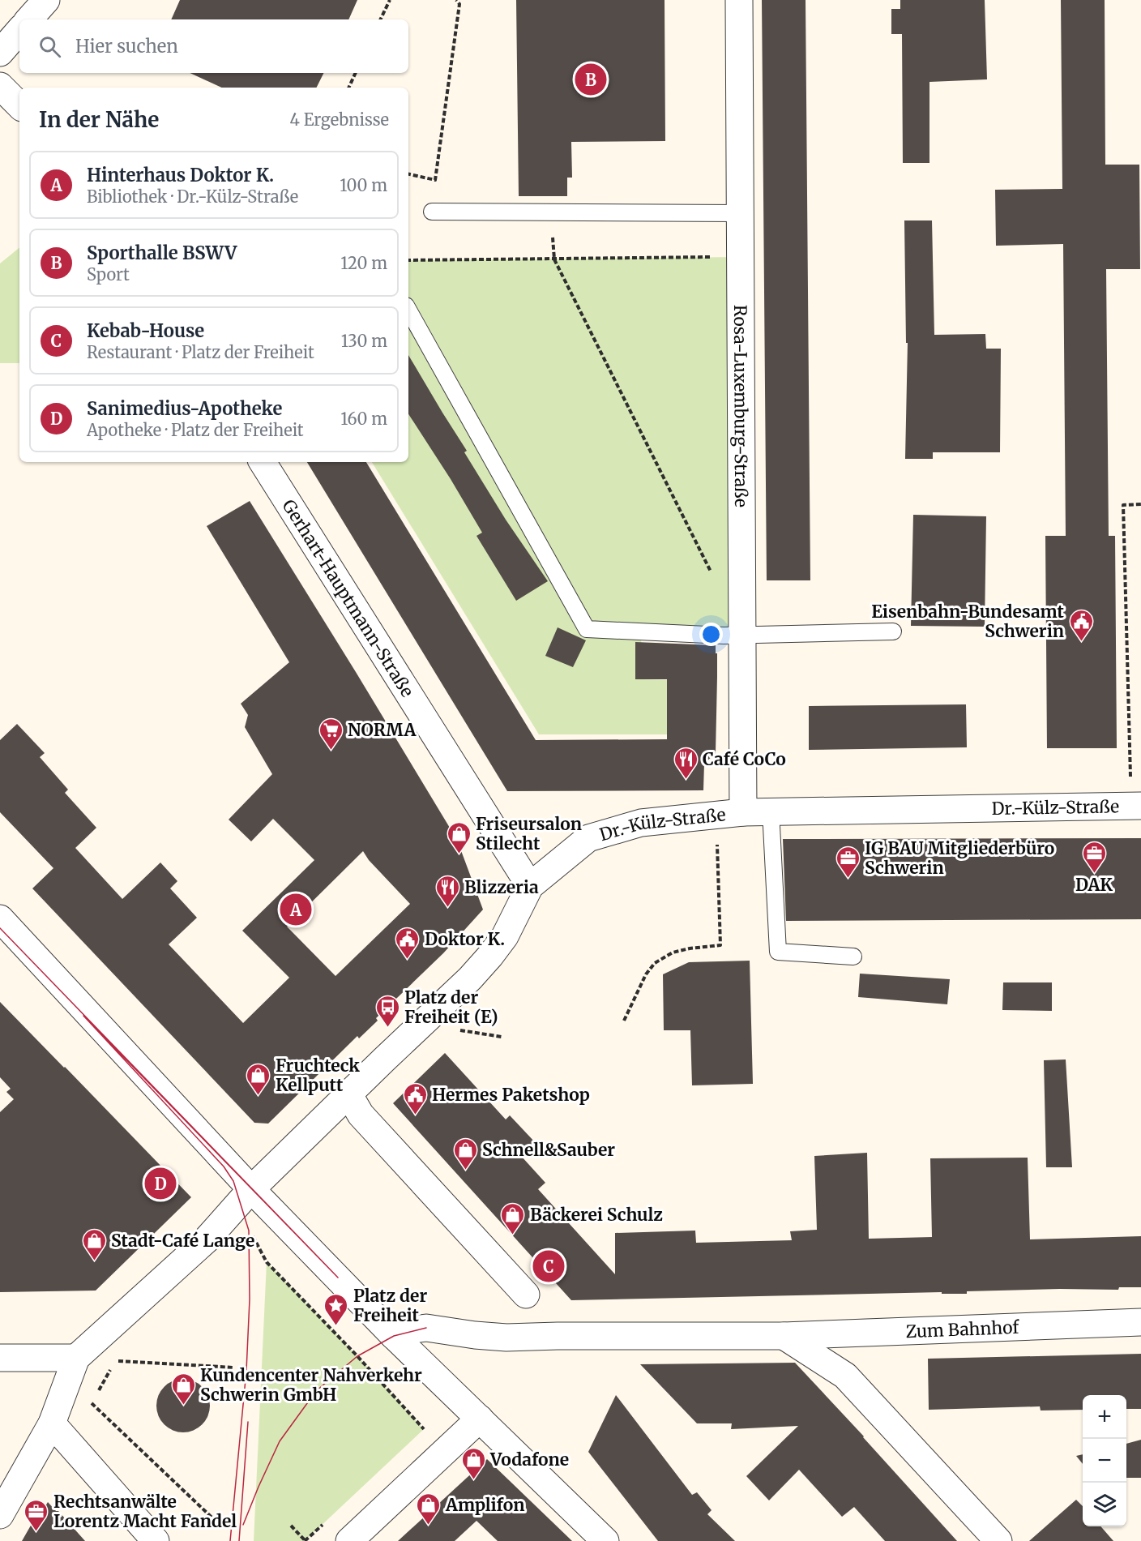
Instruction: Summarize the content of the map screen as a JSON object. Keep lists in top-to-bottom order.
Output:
{
  "streets": {
    "street": [
      "Rosa-Luxemburg-Straße",
      "Gerhart-Hauptmann-Straße",
      "Dr.-Külz-Straße",
      "Zum Bahnhof"
    ]
  },
  "crossings": [
    ["Rosa-Luxemburg-Straße", "Dr.-Külz-Straße"],
    ["Gerhart-Hauptmann-Straße", "Dr.-Külz-Straße"]
  ],
  "places": {
    "public building": ["Eisenbahn-Bundesamt Schwerin", "Doktor K.", "Hermes Paketshop"],
    "supermarket": ["NORMA"],
    "restaurant": ["Café CoCo", "Blizzeria"],
    "shop": [
      "Friseursalon Stilecht",
      "Fruchteck Kellputt",
      "Schnell&Sauber",
      "Bäckerei Schulz",
      "Stadt-Café Lange",
      "Kundencenter Nahverkehr Schwerin GmbH",
      "Vodafone",
      "Amplifon"
    ],
    "office": ["DAK", "IG BAU Mitgliederbüro Schwerin", "Rechtsanwälte Lorentz Macht Fandel"],
    "bus stop": ["Platz der Freiheit (E)"],
    "place": ["Platz der Freiheit"]
  },
  "page": {
    "search": "Hier suchen",
    "pins": [
      "B",
      "A",
      "D",
      "C"
    ],
    "heading": ["In der Nähe", "4 Ergebnisse"],
    "list": [
      {
        "mark": "A",
        "name": "Hinterhaus Doktor K.",
        "note": "Bibliothek · Dr.-Külz-Straße",
        "value": "100 m"
      },
      {
        "mark": "B",
        "name": "Sporthalle BSWV",
        "note": "Sport",
        "value": "120 m"
      },
      {
        "mark": "C",
        "name": "Kebab-House",
        "note": "Restaurant · Platz der Freiheit",
        "value": "130 m"
      },
      {
        "mark": "D",
        "name": "Sanimedius-Apotheke",
        "note": "Apotheke · Platz der Freiheit",
        "value": "160 m"
      }
    ],
    "map_buttons": ["+", "−"]
  }
}
